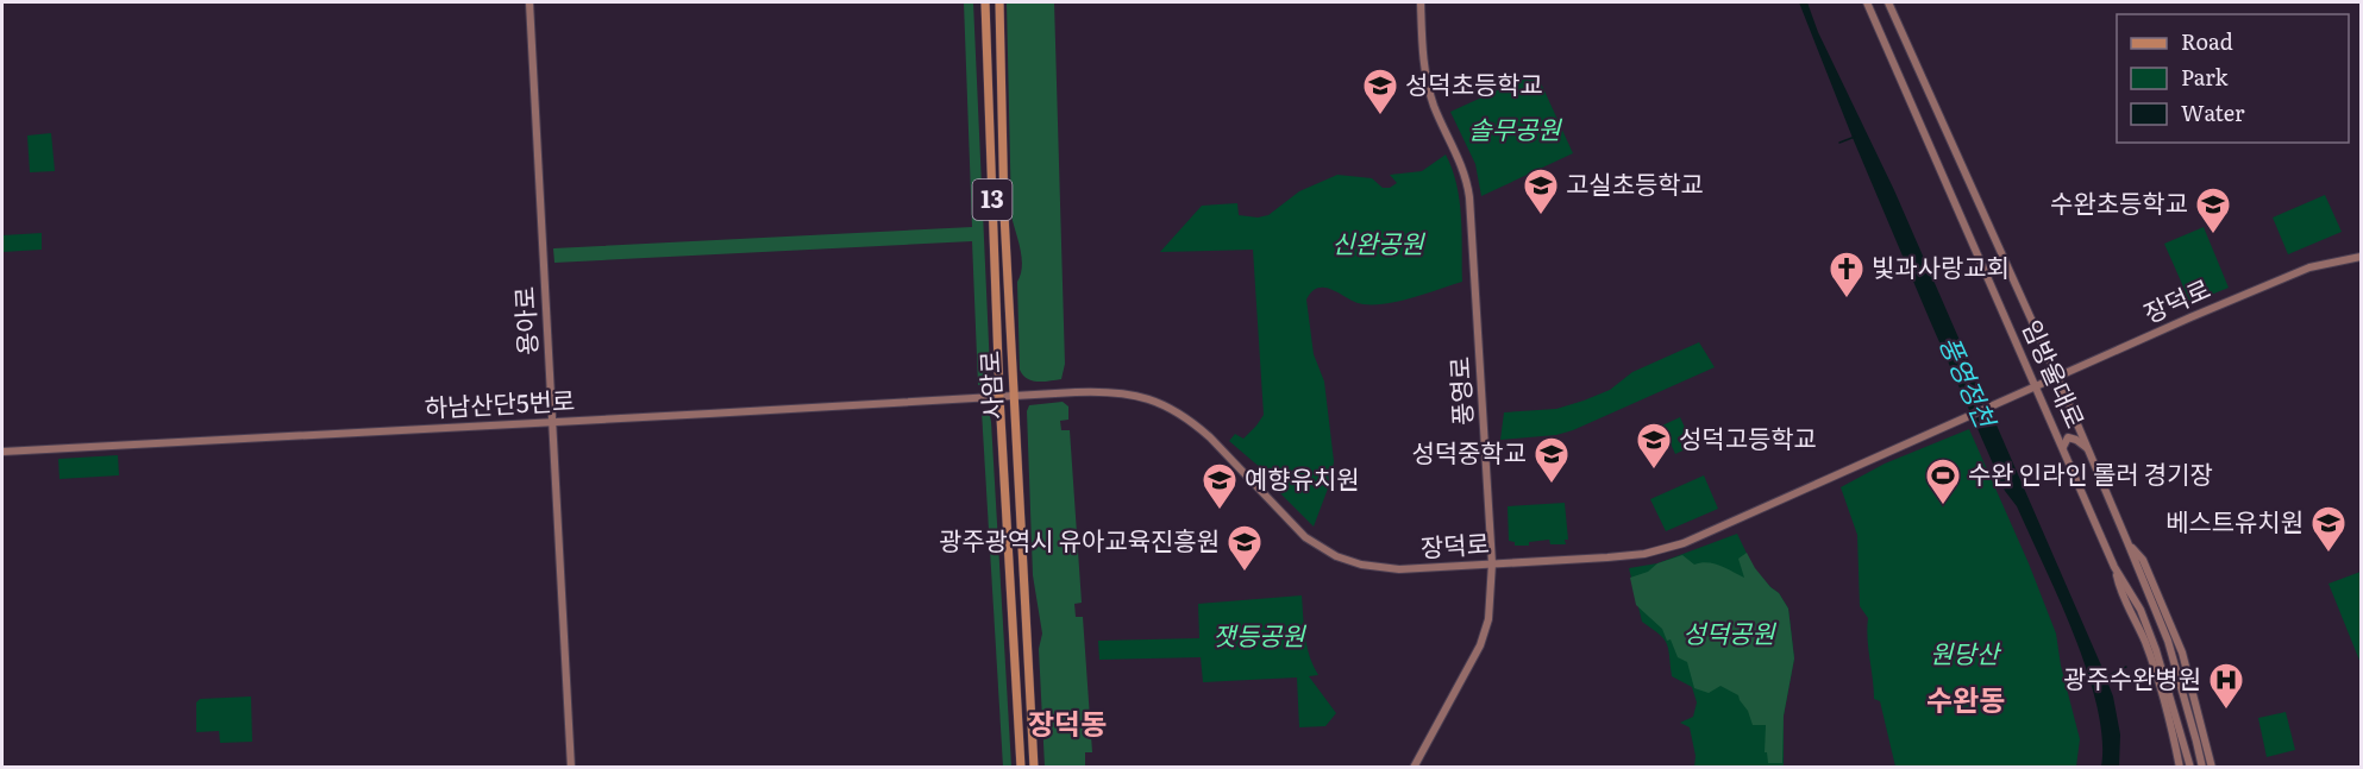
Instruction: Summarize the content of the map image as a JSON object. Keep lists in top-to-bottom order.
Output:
{
  "streets": {
    "main road": [
      "13",
      "장덕로",
      "용아로",
      "임방울대로",
      "사암로",
      "풍영로",
      "하남산단5번로"
    ]
  },
  "crossings": [
    ["장덕로", "임방울대로"],
    ["장덕로", "사암로"],
    ["장덕로", "풍영로"],
    ["장덕로", "하남산단5번로"],
    ["용아로", "하남산단5번로"],
    ["사암로", "하남산단5번로"]
  ],
  "districts": ["수완동", "장덕동"],
  "water": ["풍영정천"],
  "parks": [
    "솔무공원",
    "신완공원",
    "성덕공원",
    "잿등공원",
    "원당산"
  ],
  "places": {
    "school or university": [
      "성덕초등학교",
      "고실초등학교",
      "수완초등학교",
      "성덕고등학교",
      "성덕중학교",
      "예향유치원",
      "베스트유치원",
      "광주광역시 유아교육진흥원"
    ],
    "church": ["빛과사랑교회"],
    "sports": ["수완 인라인 롤러 경기장"],
    "hospital": ["광주수완병원"]
  },
  "legend": ["Road", "Park", "Water"]
}
